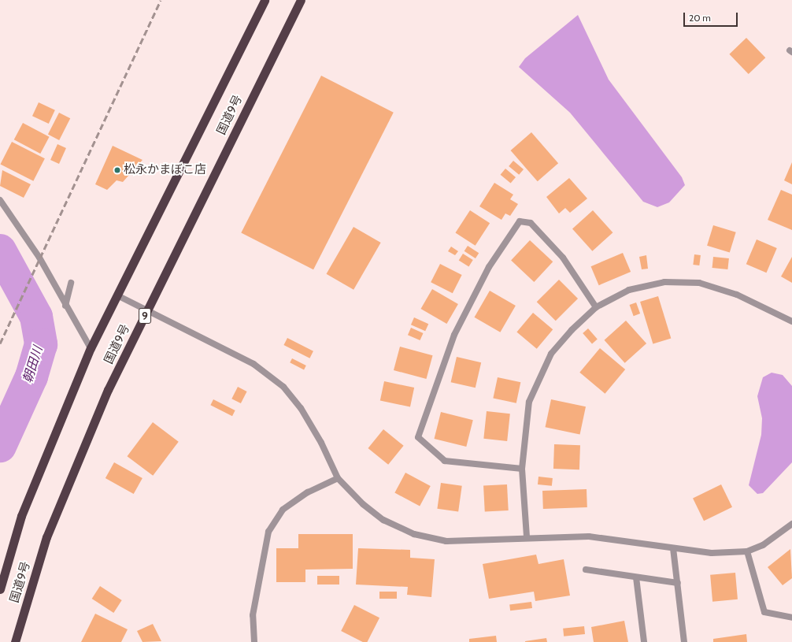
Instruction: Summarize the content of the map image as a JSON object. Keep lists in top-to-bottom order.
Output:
{
  "streets": {
    "highway": ["国道9号", "9"]
  },
  "water": ["朝田川"],
  "places": ["松永かまぼこ店"],
  "scale_bar": "20 m"
}
